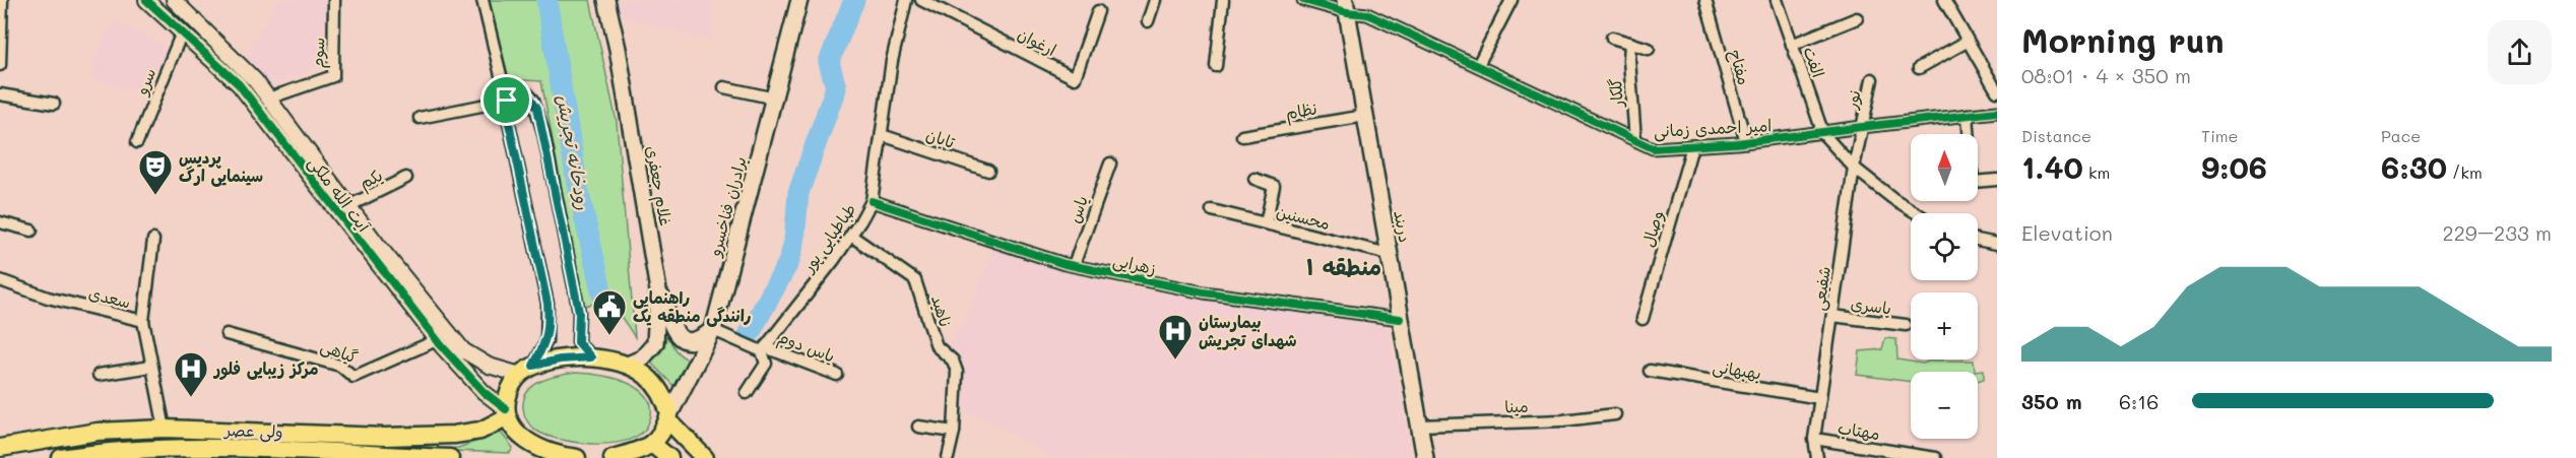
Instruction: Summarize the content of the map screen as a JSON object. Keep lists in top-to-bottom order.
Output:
{
  "streets": {
    "main road": [
      "غلام جعفری",
      "برادران فناخسرو",
      "دربند",
      "ولی عصر"
    ],
    "street": [
      "ارغوان",
      "سوم",
      "الفت",
      "مفتاح",
      "سرو",
      "گلکار",
      "نور",
      "نظام",
      "امیر احمدی زمانی",
      "تابان",
      "یکم",
      "آیت الله ملکی",
      "یاس",
      "محسنین",
      "وصال",
      "طباطبایی پور",
      "زهرایی",
      "شفیعی",
      "سعدی",
      "یاسری",
      "ناهید",
      "یاس دوم",
      "گیاهی",
      "بهبهانی",
      "مینا",
      "مهتاب"
    ]
  },
  "crossings": [
    ["سوم", "آیت الله ملکی"],
    ["الفت", "امیر احمدی زمانی"],
    ["مفتاح", "امیر احمدی زمانی"],
    ["سرو", "آیت الله ملکی"],
    ["گلکار", "امیر احمدی زمانی"],
    ["نور", "امیر احمدی زمانی"],
    ["نور", "شفیعی"],
    ["نظام", "دربند"],
    ["امیر احمدی زمانی", "دربند"],
    ["امیر احمدی زمانی", "وصال"],
    ["تابان", "طباطبایی پور"],
    ["یکم", "آیت الله ملکی"],
    ["آیت الله ملکی", "گیاهی"],
    ["آیت الله ملکی", "ولی عصر"],
    ["یاس", "زهرایی"],
    ["محسنین", "دربند"],
    ["دربند", "زهرایی"],
    ["دربند", "مینا"],
    ["طباطبایی پور", "زهرایی"],
    ["طباطبایی پور", "ناهید"],
    ["طباطبایی پور", "یاس دوم"],
    ["شفیعی", "یاسری"],
    ["شفیعی", "بهبهانی"],
    ["شفیعی", "مهتاب"],
    ["سعدی", "ولی عصر"]
  ],
  "districts": ["منطقه ۱"],
  "water": ["رودخانه تجریش"],
  "places": {
    "theatre": ["پردیس سینمایی ارگ"],
    "public building": ["راهنمایی رانندگی منطقه یک"],
    "hospital": ["بیمارستان شهدای تجریش", "مرکز زیبایی فلور"]
  },
  "north": "top",
  "page": {
    "heading": ["Morning run", "08:01 · 4 × 350 m"],
    "stats": [
      ["Distance", "1.40 km"],
      ["Time", "9:06"],
      ["Pace", "6:30 /km"]
    ],
    "map_buttons": ["+", "−"],
    "chart": ["Elevation", "229–233 m"],
    "list": [
      {
        "name": "350 m",
        "note": "6:16"
      }
    ]
  }
}
